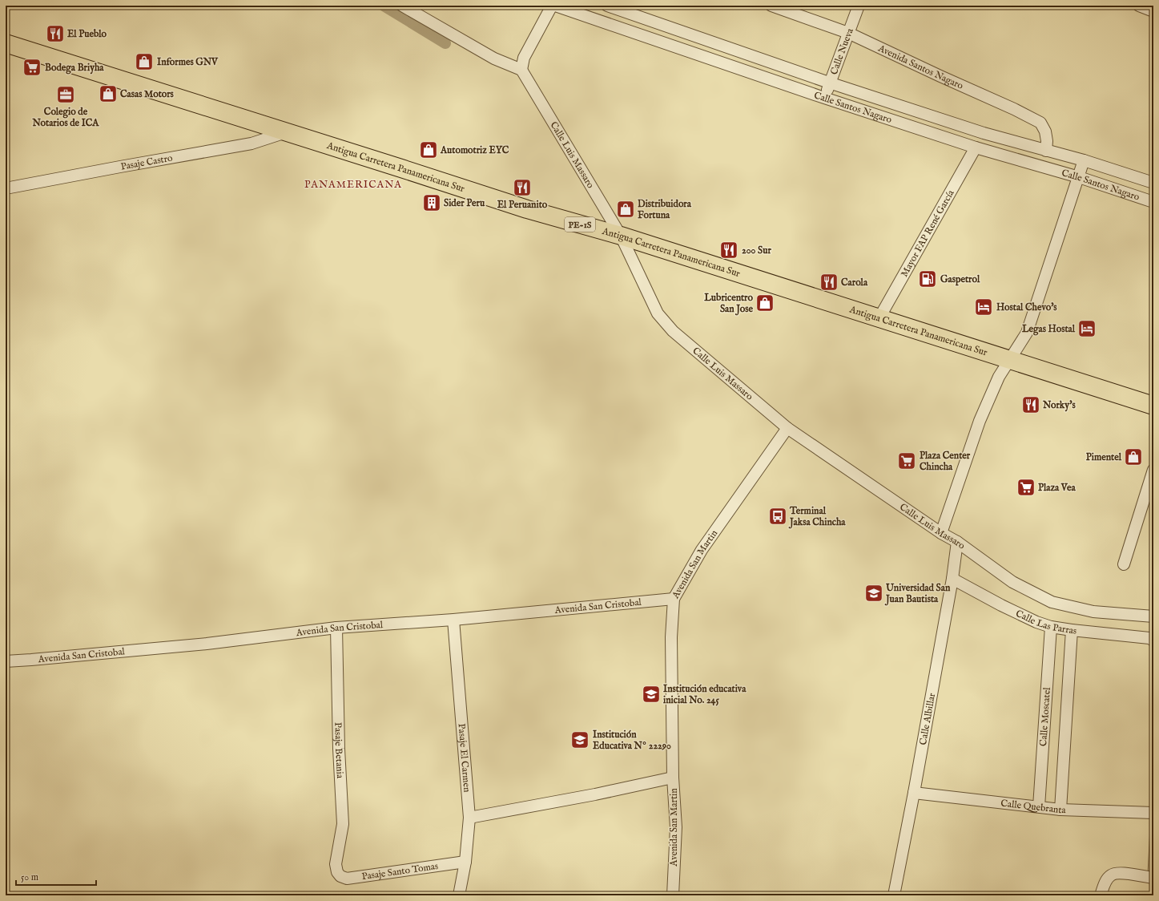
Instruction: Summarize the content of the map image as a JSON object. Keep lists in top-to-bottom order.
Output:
{
  "streets": {
    "highway": ["Antigua Carretera Panamericana Sur", "PE-1S"],
    "street": [
      "Calle Nueva",
      "Avenida Santos Nagaro",
      "Calle Santos Nagaro",
      "Calle Luis Massaro",
      "Pasaje Castro",
      "Mayor FAP René García",
      "Avenida San Martin",
      "Avenida San Cristobal",
      "Calle Las Parras",
      "Calle Moscatel",
      "Calle Albillar",
      "Pasaje Betania",
      "Pasaje El Carmen",
      "Calle Quebranta",
      "Pasaje Santo Tomas"
    ]
  },
  "crossings": [
    ["Calle Nueva", "Avenida Santos Nagaro"],
    ["Calle Nueva", "Calle Santos Nagaro"],
    ["Avenida Santos Nagaro", "Calle Santos Nagaro"],
    ["Calle Santos Nagaro", "Mayor FAP René García"],
    ["Calle Luis Massaro", "Antigua Carretera Panamericana Sur"],
    ["Calle Luis Massaro", "Avenida San Martin"],
    ["Calle Luis Massaro", "Calle Albillar"],
    ["Pasaje Castro", "Antigua Carretera Panamericana Sur"],
    ["Antigua Carretera Panamericana Sur", "Mayor FAP René García"],
    ["Avenida San Martin", "Avenida San Cristobal"],
    ["Avenida San Cristobal", "Pasaje Betania"],
    ["Avenida San Cristobal", "Pasaje El Carmen"],
    ["Calle Las Parras", "Calle Moscatel"],
    ["Calle Las Parras", "Calle Albillar"],
    ["Calle Moscatel", "Calle Quebranta"],
    ["Calle Albillar", "Calle Quebranta"],
    ["Pasaje Betania", "Pasaje Santo Tomas"],
    ["Pasaje El Carmen", "Pasaje Santo Tomas"]
  ],
  "districts": ["PANAMERICANA"],
  "places": {
    "restaurant": [
      "El Pueblo",
      "El Peruanito",
      "200 Sur",
      "Carola",
      "Norky's"
    ],
    "shop": [
      "Informes GNV",
      "Casas Motors",
      "Automotriz EYC",
      "Distribuidora Fortuna",
      "Lubricentro San Jose",
      "Pimentel"
    ],
    "supermarket": ["Bodega Briyha", "Plaza Center Chincha", "Plaza Vea"],
    "office": ["Colegio de Notarios de ICA"],
    "building": ["Sider Peru"],
    "fuel station": ["Gaspetrol"],
    "hotel": ["Hostal Chevo's", "Legas Hostal"],
    "bus stop": ["Terminal Jaksa Chincha"],
    "school or university": ["Universidad San Juan Bautista", "Institución educativa inicial No. 245", "Institución Educativa Nº 22290"]
  },
  "scale_bar": "50 m"
}
